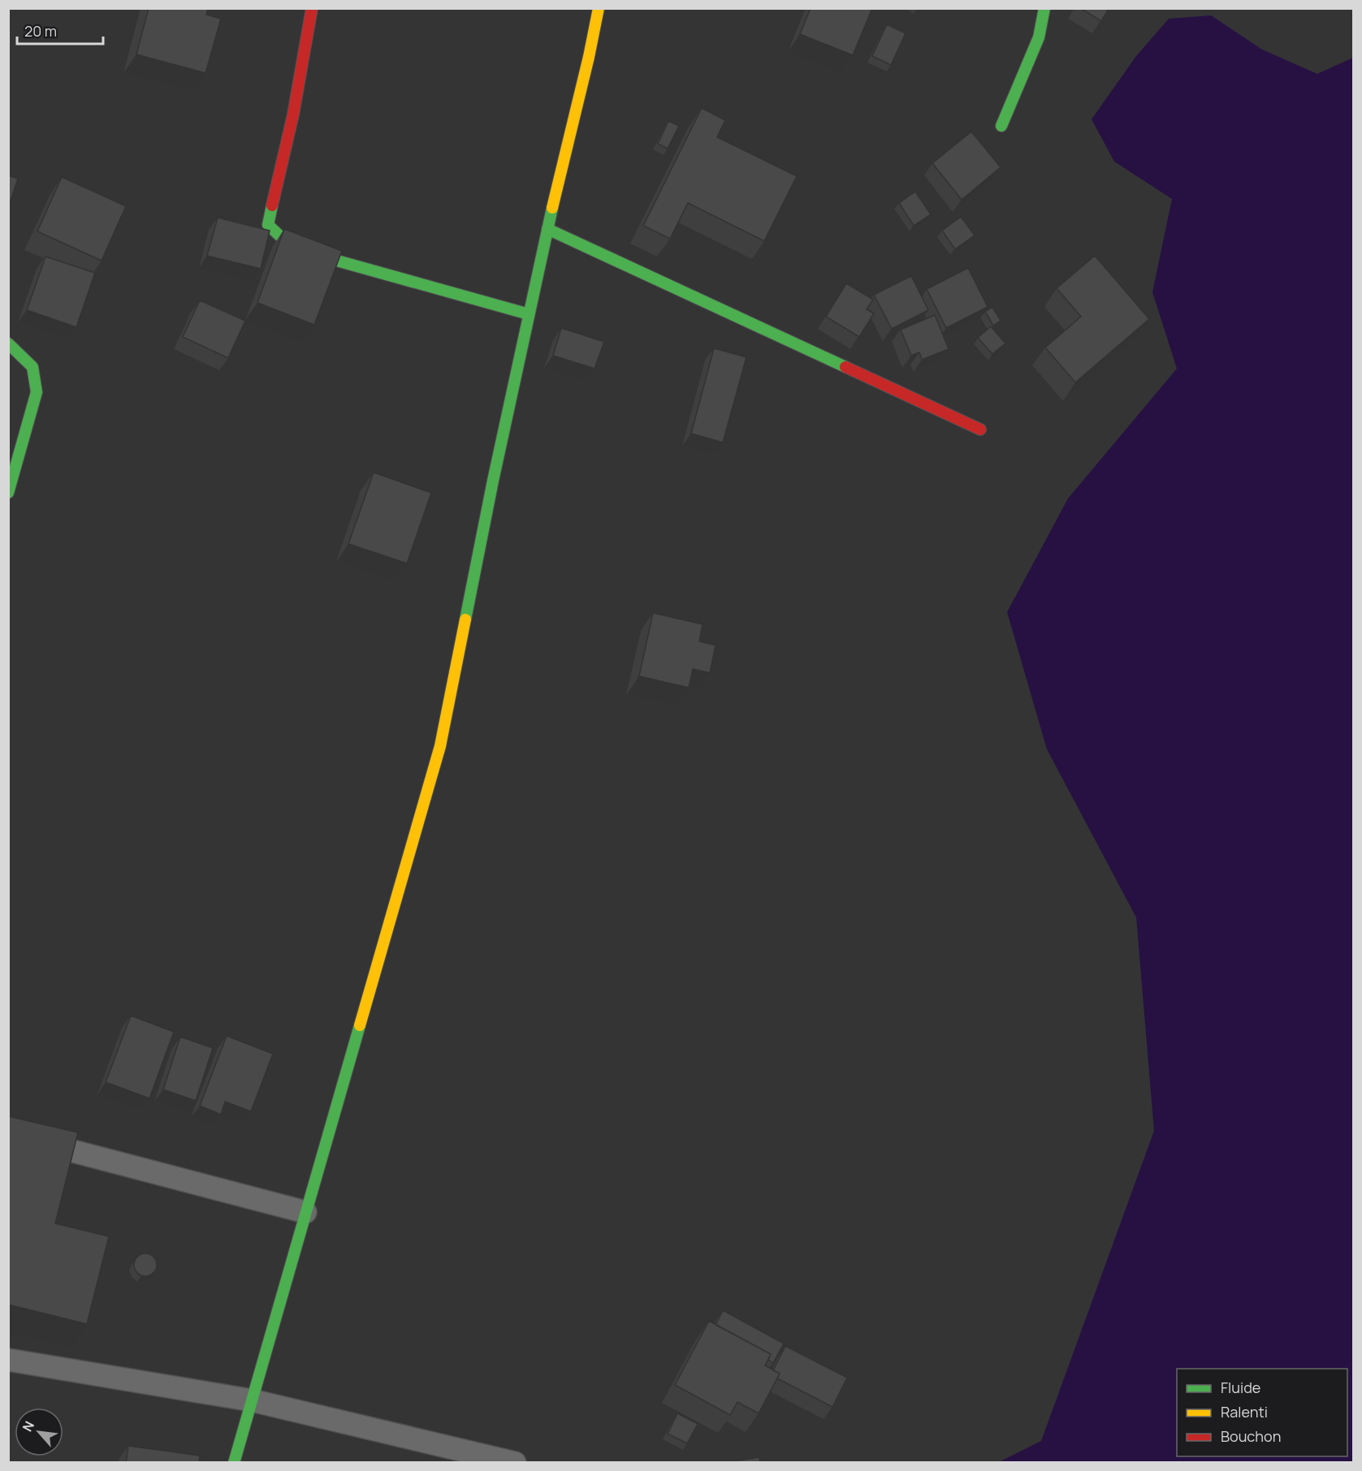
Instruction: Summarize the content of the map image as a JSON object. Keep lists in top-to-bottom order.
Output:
{
  "legend": ["Fluide", "Ralenti", "Bouchon"],
  "scale_bar": "20 m",
  "north": "top left"
}
